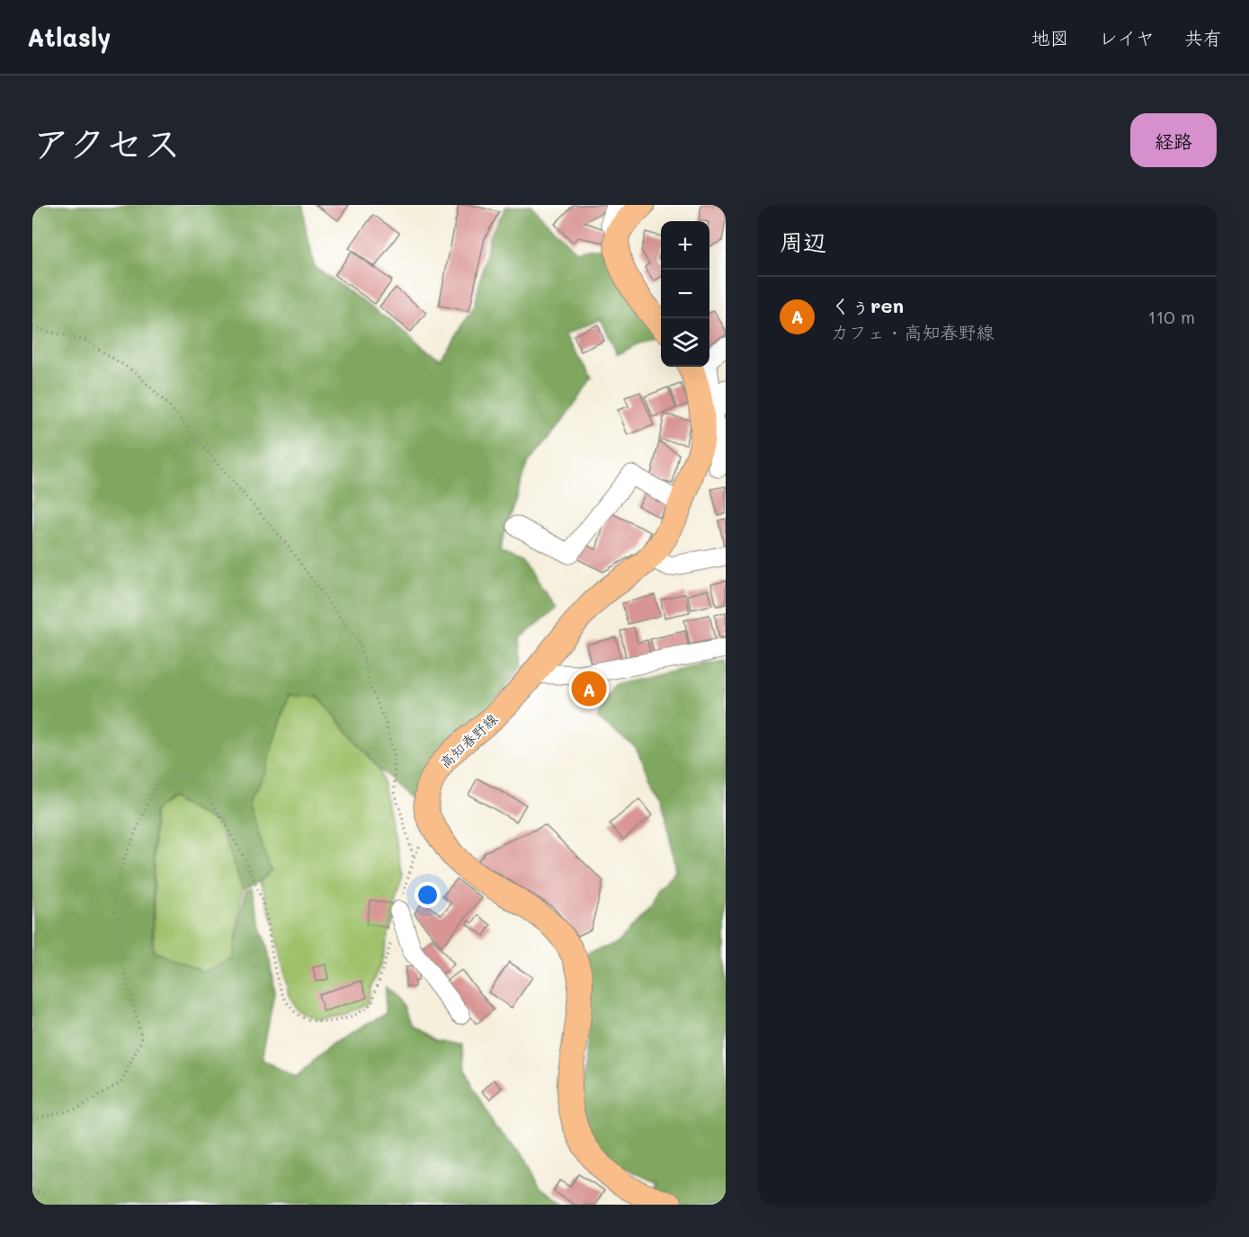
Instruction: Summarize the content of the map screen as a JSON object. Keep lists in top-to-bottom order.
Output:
{
  "streets": {
    "main road": ["高知春野線"]
  },
  "page": {
    "header": "Atlasly",
    "nav": ["地図", "レイヤ", "共有"],
    "title": "アクセス",
    "buttons": "経路",
    "heading": "周辺",
    "map_buttons": ["+", "−"],
    "list": [
      {
        "mark": "A",
        "name": "くぅren",
        "note": "カフェ · 高知春野線",
        "value": "110 m"
      }
    ],
    "pins": "A"
  }
}
